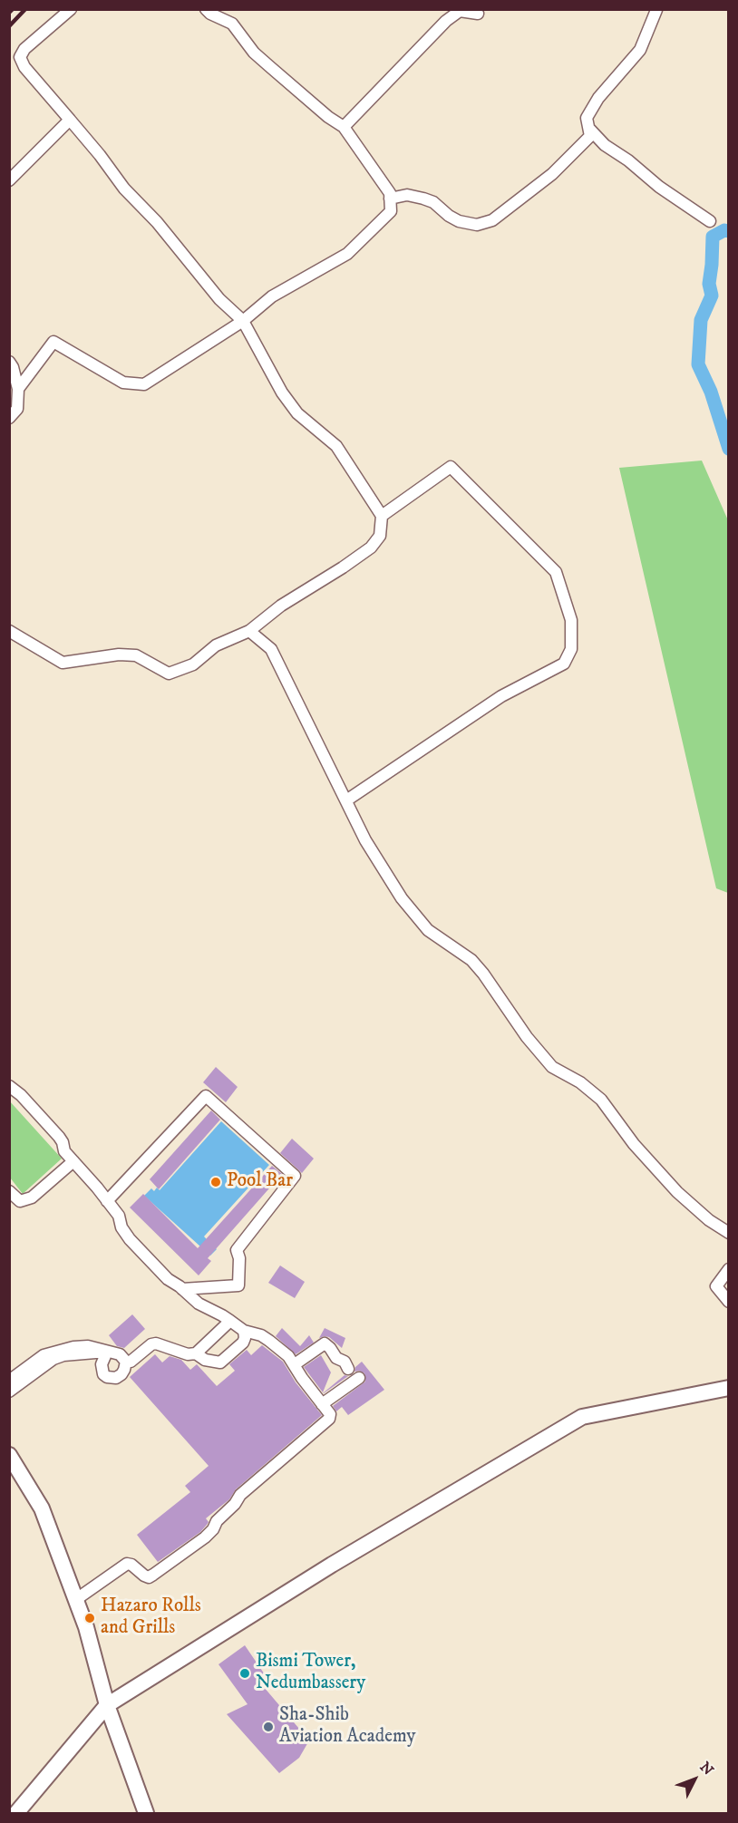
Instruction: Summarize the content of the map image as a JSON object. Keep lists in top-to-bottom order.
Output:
{
  "places": [
    "Pool Bar",
    "Hazaro Rolls and Grills",
    "Bismi Tower, Nedumbassery",
    "Sha-Shib Aviation Academy"
  ],
  "north": "top right"
}
